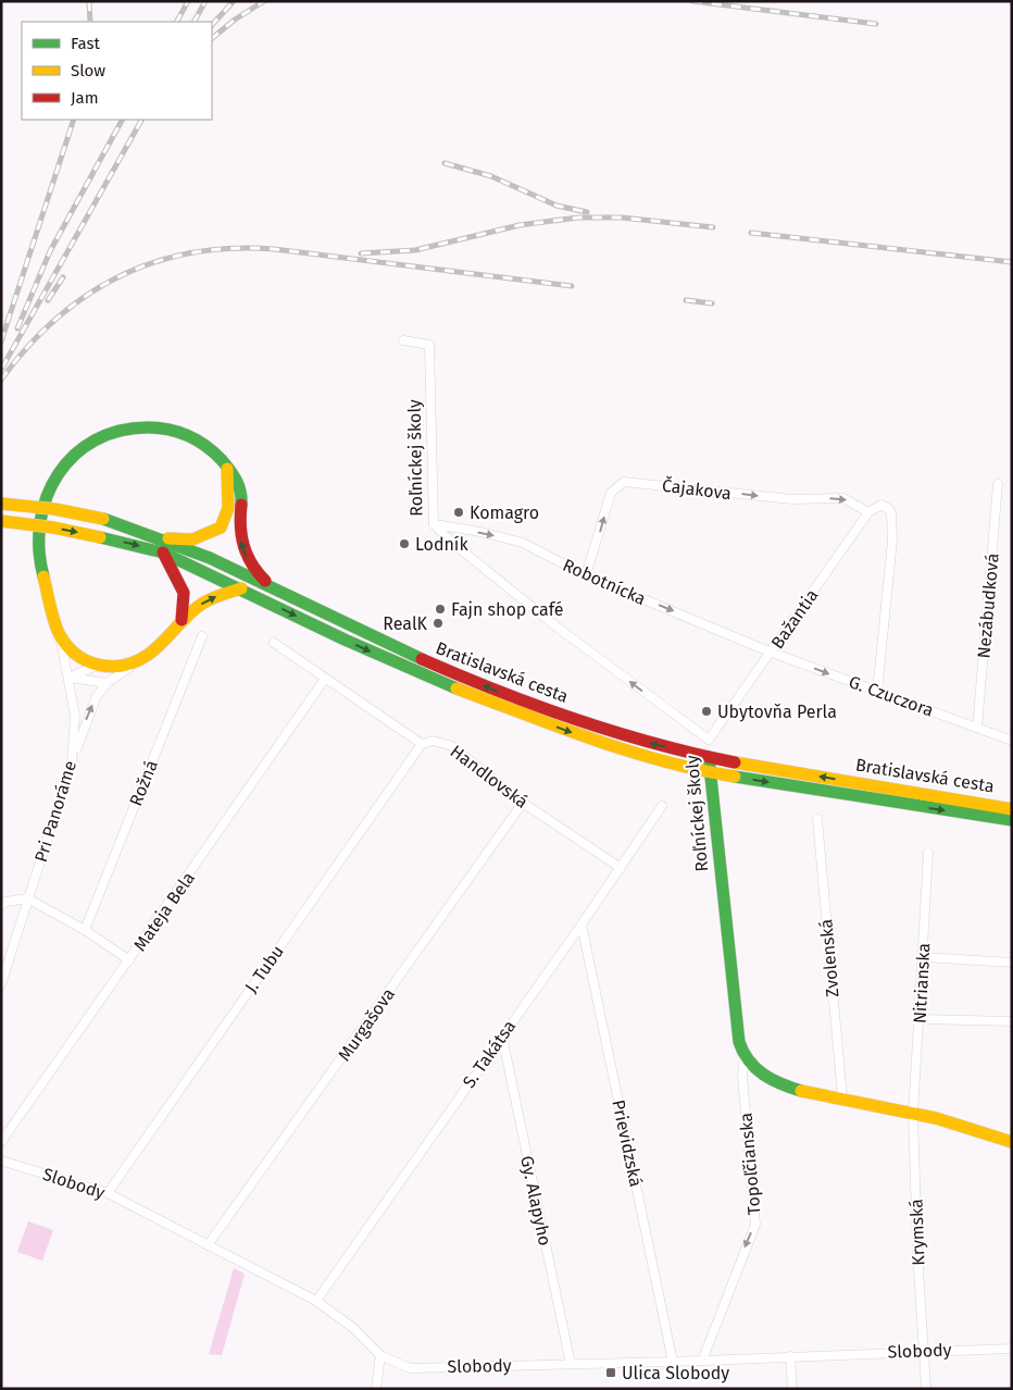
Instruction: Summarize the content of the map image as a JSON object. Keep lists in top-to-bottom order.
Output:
{
  "streets": {
    "main road": ["Roľníckej školy", "Bratislavská cesta"],
    "street": [
      "Čajakova",
      "Robotnícka",
      "Nezábudková",
      "Bažantia",
      "G. Czuczora",
      "Handlovská",
      "Rožná",
      "Pri Panoráme",
      "Mateja Bela",
      "Zvolenská",
      "J. Tubu",
      "Nitrianska",
      "Murgašova",
      "S. Takátsa",
      "Prievidzská",
      "Topoľčianska",
      "Slobody",
      "Gy. Alapyho",
      "Krymská"
    ]
  },
  "crossings": [
    ["Roľníckej školy", "Robotnícka"],
    ["Roľníckej školy", "Bažantia"],
    ["Roľníckej školy", "Bratislavská cesta"],
    ["Roľníckej školy", "Topoľčianska"],
    ["Čajakova", "Robotnícka"],
    ["Čajakova", "Bažantia"],
    ["Robotnícka", "Bažantia"],
    ["Robotnícka", "G. Czuczora"],
    ["Nezábudková", "G. Czuczora"],
    ["Bažantia", "G. Czuczora"],
    ["Handlovská", "J. Tubu"],
    ["Handlovská", "Murgašova"],
    ["Handlovská", "S. Takátsa"],
    ["J. Tubu", "Slobody"],
    ["Nitrianska", "Krymská"],
    ["Murgašova", "Slobody"],
    ["S. Takátsa", "Prievidzská"],
    ["S. Takátsa", "Slobody"],
    ["S. Takátsa", "Gy. Alapyho"],
    ["Prievidzská", "Slobody"],
    ["Topoľčianska", "Slobody"],
    ["Slobody", "Gy. Alapyho"],
    ["Slobody", "Krymská"]
  ],
  "one_way": [
    "Roľníckej školy",
    "Čajakova",
    "Robotnícka",
    "G. Czuczora",
    "Topoľčianska"
  ],
  "places": {
    "other": [
      "Komagro",
      "Lodník",
      "Fajn shop café",
      "RealK",
      "Ubytovňa Perla"
    ],
    "transit": ["Ulica Slobody"]
  },
  "legend": ["Fast", "Slow", "Jam"]
}
